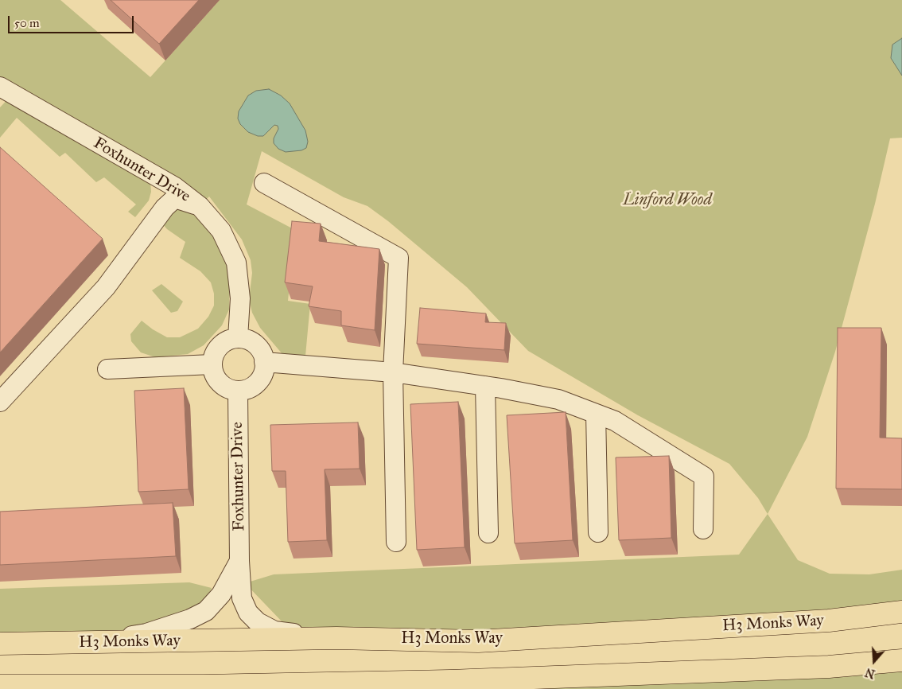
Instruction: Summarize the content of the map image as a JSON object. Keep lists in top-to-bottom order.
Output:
{
  "streets": {
    "main road": ["H3 Monks Way"],
    "street": ["Foxhunter Drive"]
  },
  "crossings": [
    ["Foxhunter Drive", "H3 Monks Way"]
  ],
  "parks": ["Linford Wood"],
  "scale_bar": "50 m",
  "north": "bottom"
}
